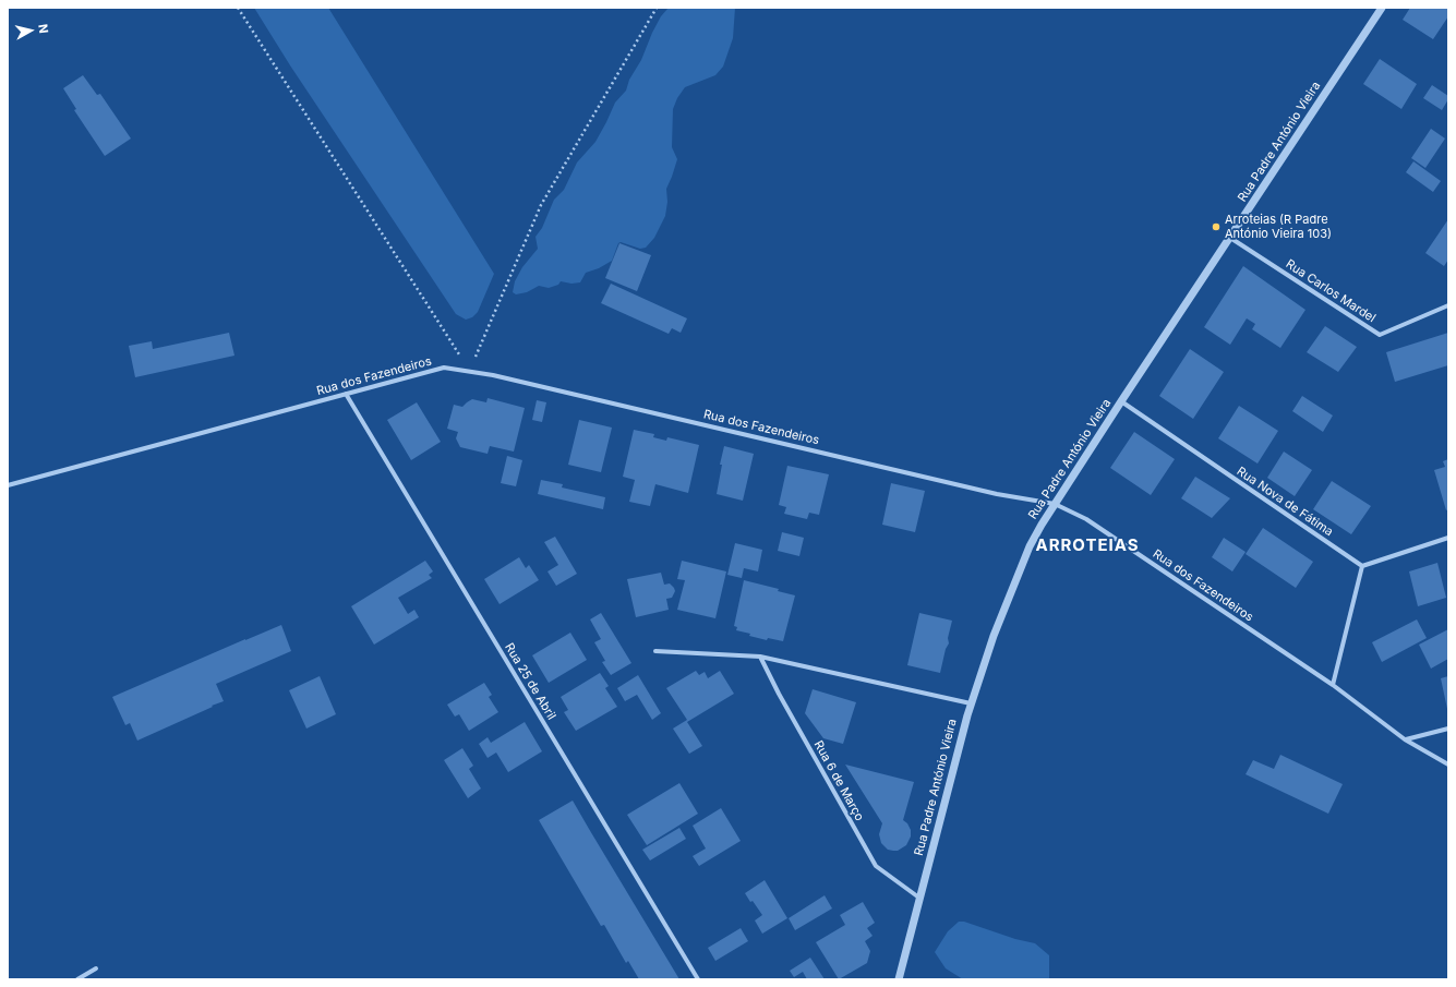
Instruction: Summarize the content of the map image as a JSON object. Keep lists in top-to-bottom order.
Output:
{
  "streets": {
    "street": [
      "Rua Padre António Vieira",
      "Rua Carlos Mardel",
      "Rua dos Fazendeiros",
      "Rua Nova de Fátima",
      "Rua 25 de Abril",
      "Rua 6 de Março"
    ]
  },
  "crossings": [
    ["Rua Padre António Vieira", "Rua Carlos Mardel"],
    ["Rua Padre António Vieira", "Rua dos Fazendeiros"],
    ["Rua Padre António Vieira", "Rua Nova de Fátima"],
    ["Rua Padre António Vieira", "Rua 6 de Março"],
    ["Rua dos Fazendeiros", "Rua 25 de Abril"]
  ],
  "districts": ["ARROTEIAS"],
  "places": ["Arroteias (R Padre António Vieira 103)"],
  "north": "right"
}
